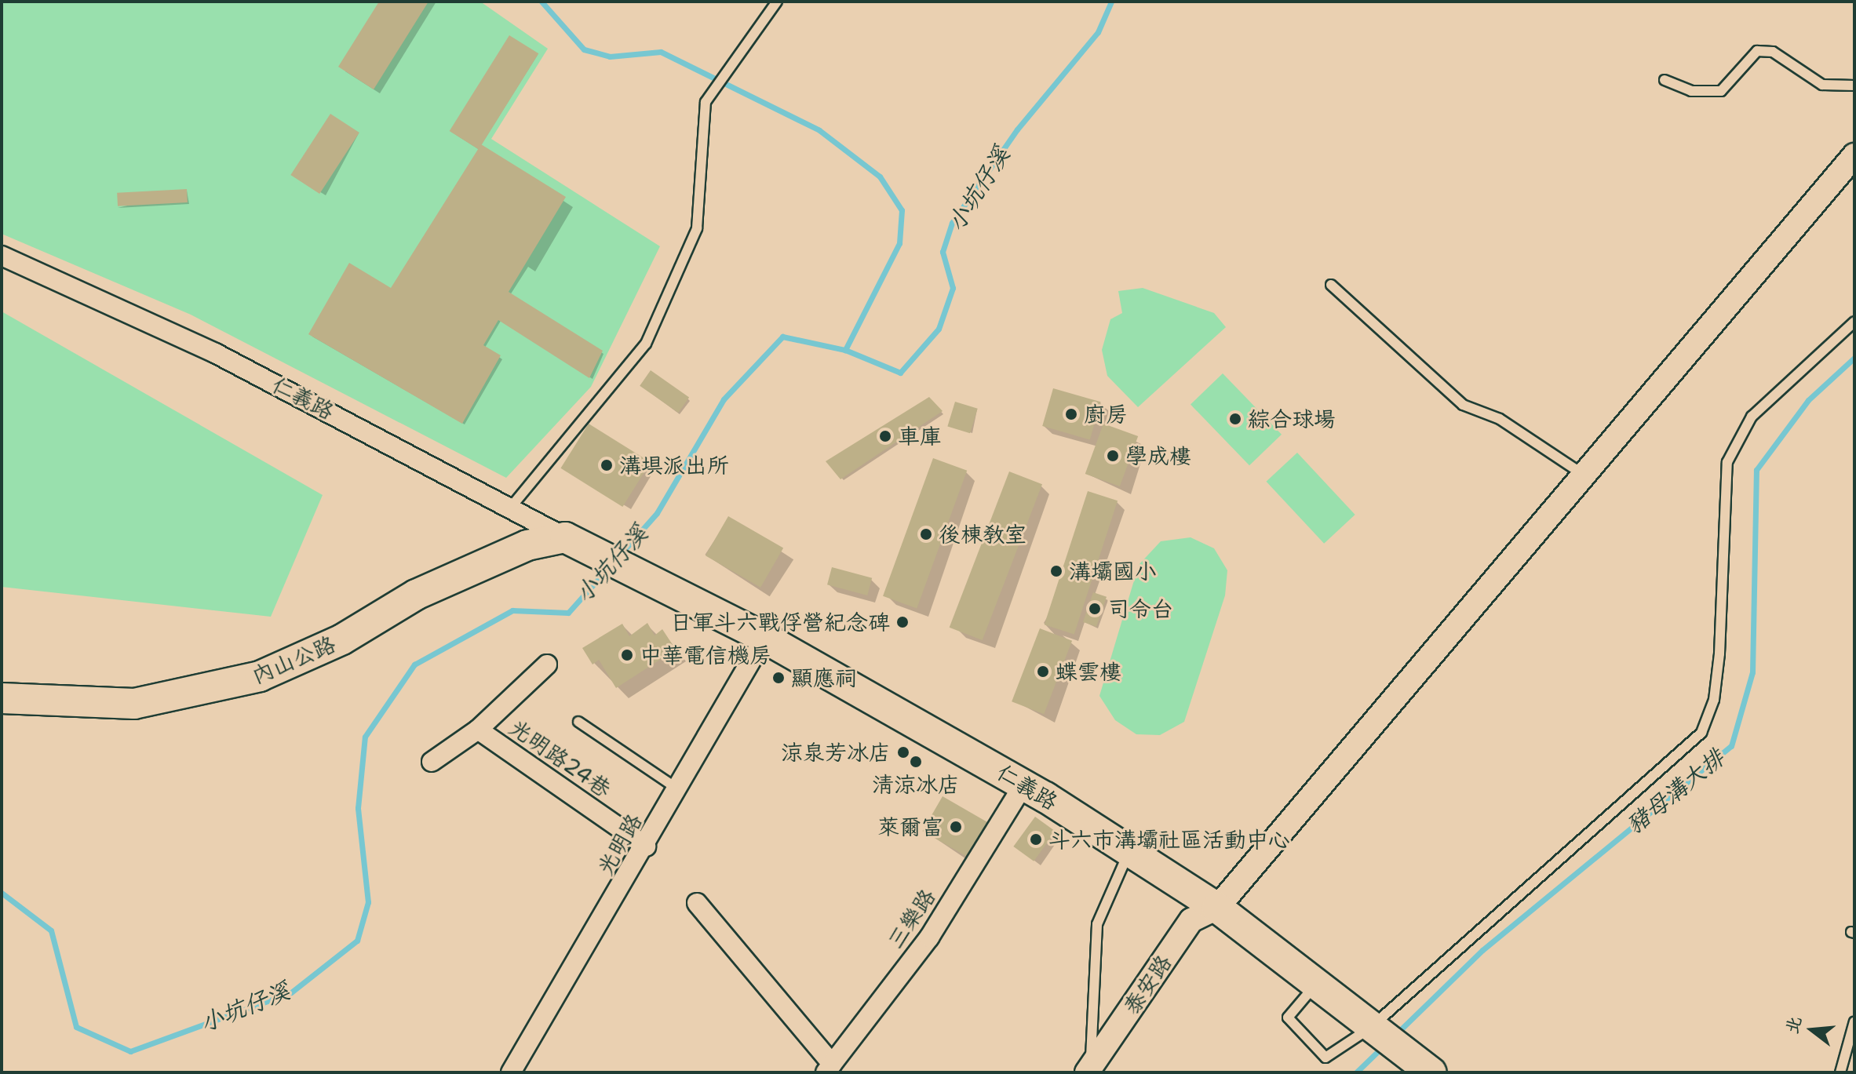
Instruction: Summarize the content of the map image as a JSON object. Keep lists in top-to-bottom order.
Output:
{
  "streets": {
    "main road": ["仁義路", "內山公路"],
    "street": [
      "光明路24巷",
      "光明路",
      "三樂路",
      "泰安路"
    ]
  },
  "crossings": [
    ["仁義路", "內山公路"],
    ["仁義路", "光明路"],
    ["仁義路", "三樂路"],
    ["仁義路", "泰安路"],
    ["光明路24巷", "光明路"]
  ],
  "water": ["小坑仔溪", "豬母溝大排"],
  "places": [
    "廚房",
    "綜合球場",
    "車庫",
    "學成樓",
    "溝埧派出所",
    "後棟教室",
    "溝壩國小",
    "司令台",
    "日軍斗六戰俘營紀念碑",
    "中華電信機房",
    "蝶雲樓",
    "顯應祠",
    "涼泉芳冰店",
    "清涼冰店",
    "萊爾富",
    "斗六市溝壩社區活動中心"
  ],
  "north": "left"
}
